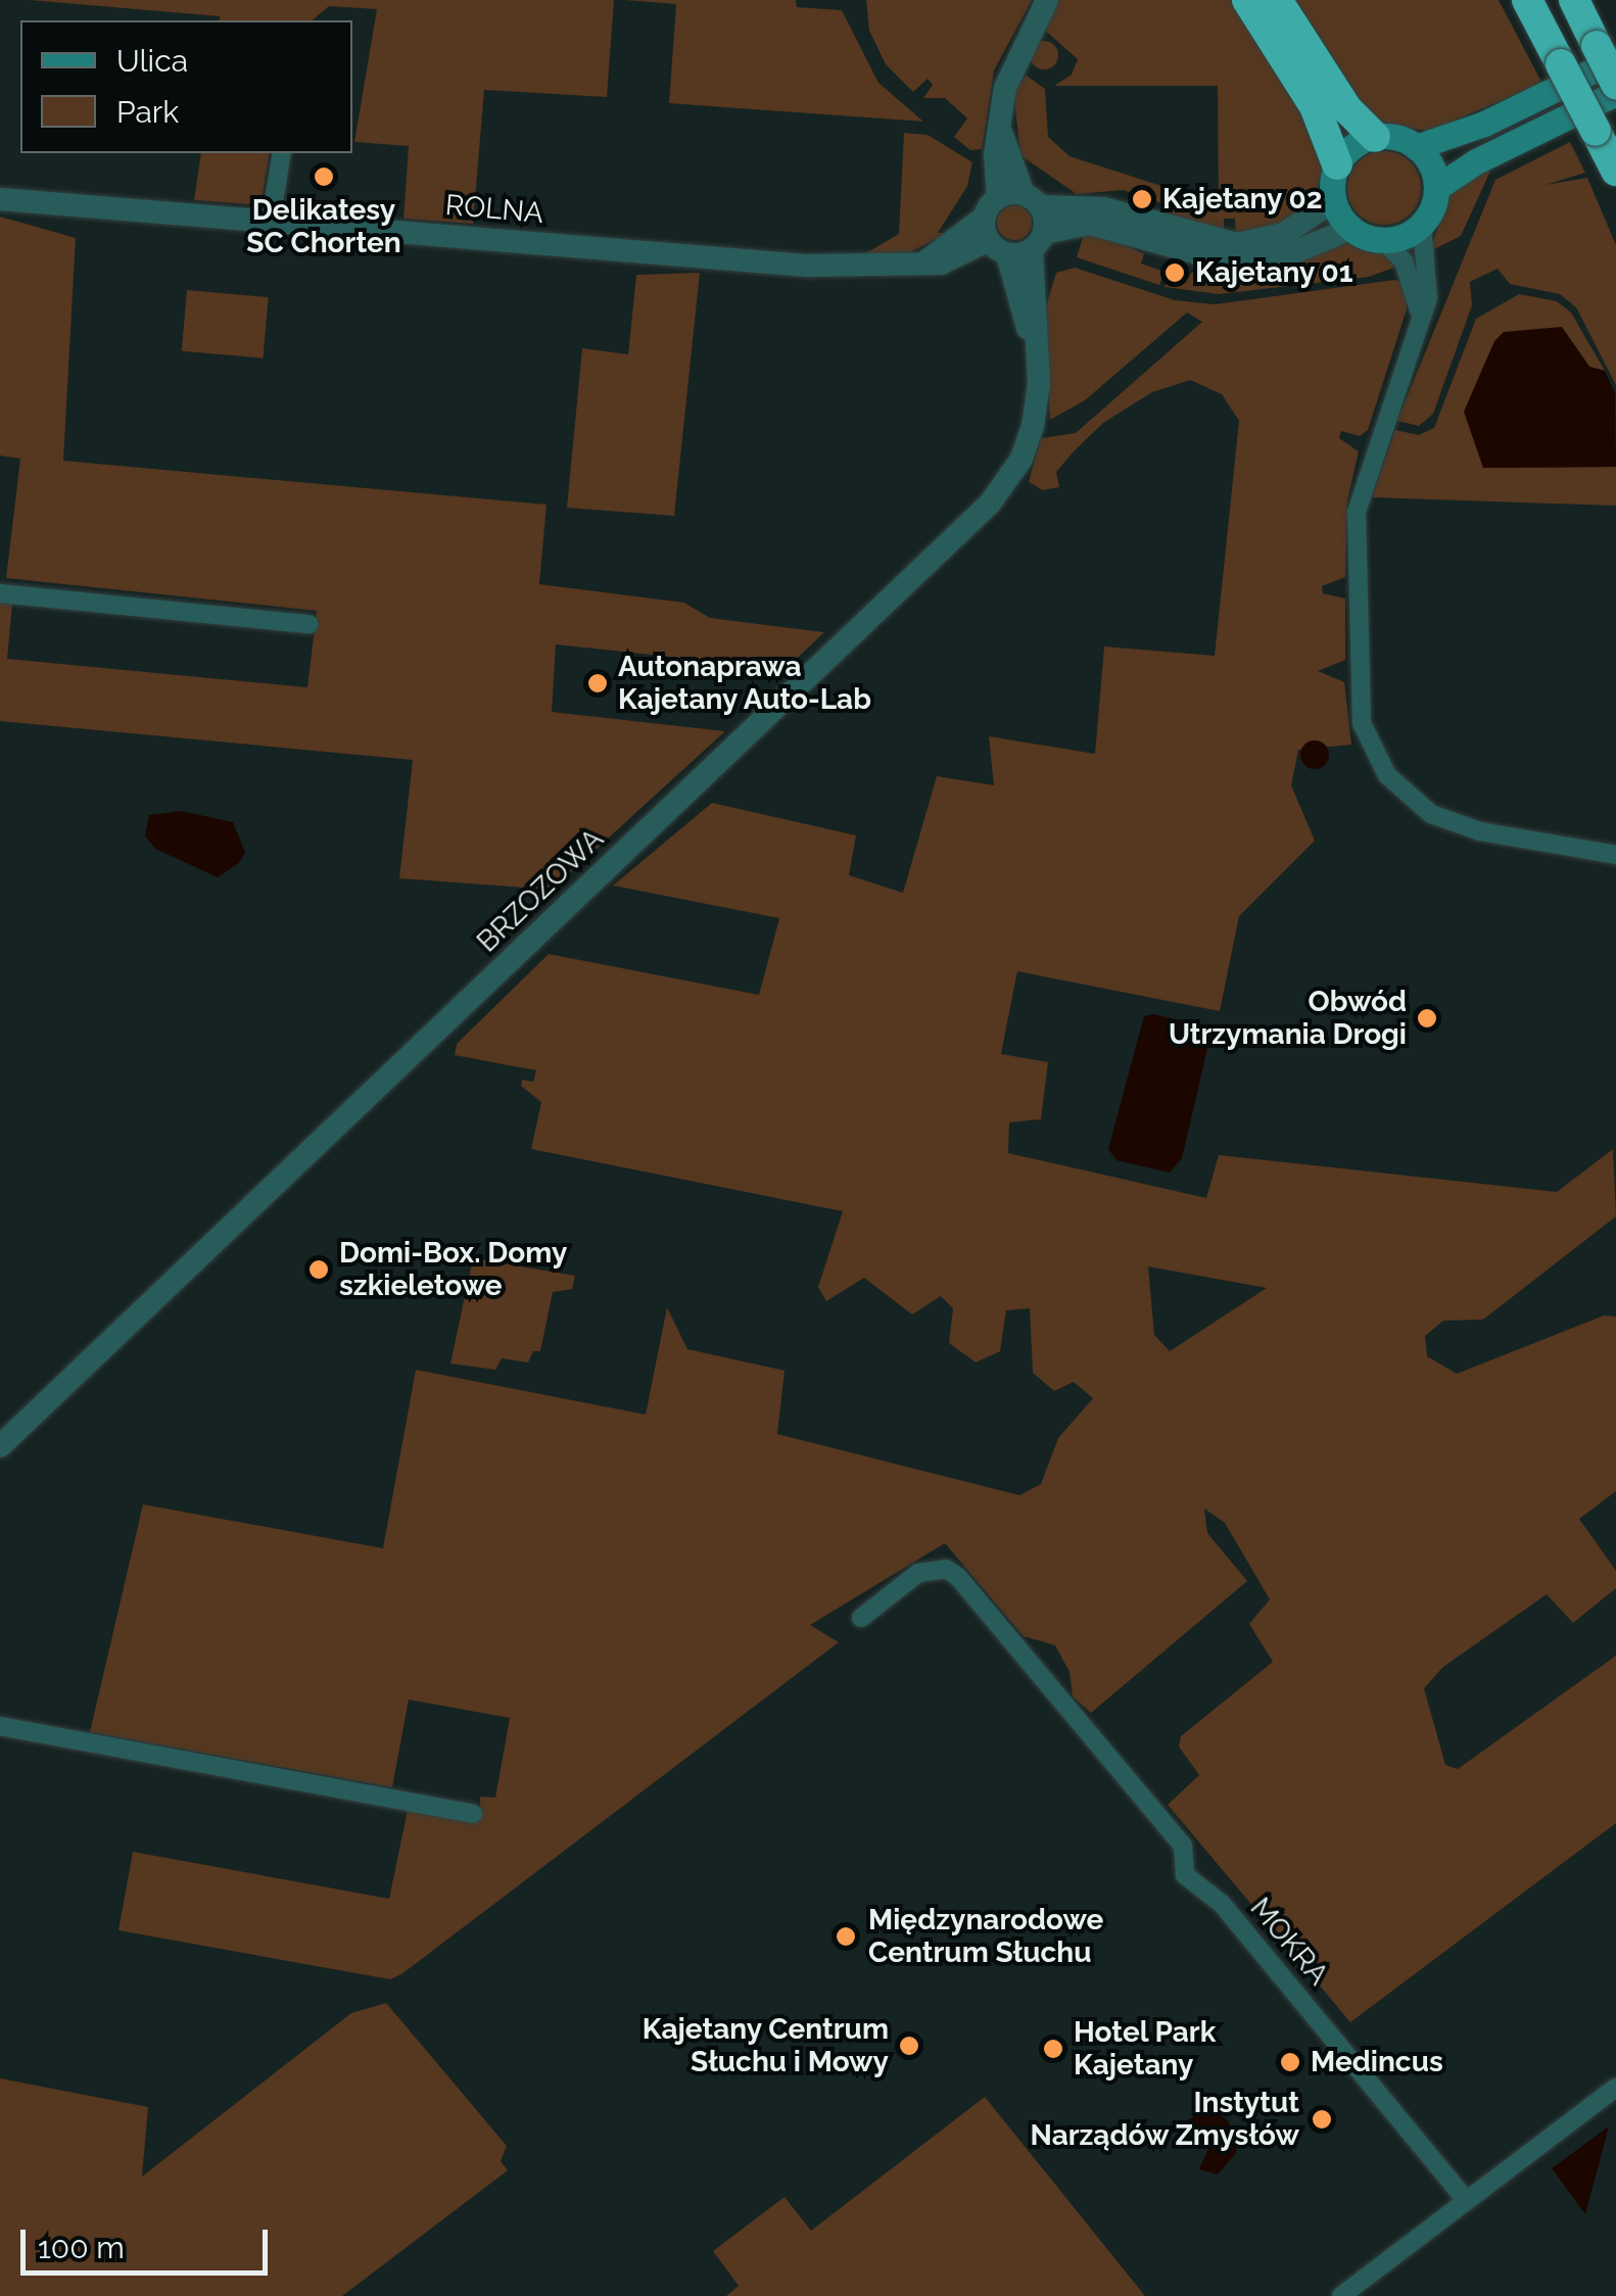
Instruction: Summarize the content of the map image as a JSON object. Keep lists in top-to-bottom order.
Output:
{
  "streets": {
    "street": ["ROLNA", "BRZOZOWA", "MOKRA"]
  },
  "crossings": [
    ["ROLNA", "BRZOZOWA"]
  ],
  "places": [
    "Delikatesy SC Chorten",
    "Kajetany 02",
    "Kajetany 01",
    "Autonaprawa Kajetany Auto-Lab",
    "Obwód Utrzymania Drogi",
    "Domi-Box. Domy szkieletowe",
    "Międzynarodowe Centrum Słuchu",
    "Kajetany Centrum Słuchu i Mowy",
    "Hotel Park Kajetany",
    "Medincus",
    "Instytut Narządów Zmysłów"
  ],
  "legend": ["Ulica", "Park"],
  "scale_bar": "100 m"
}
